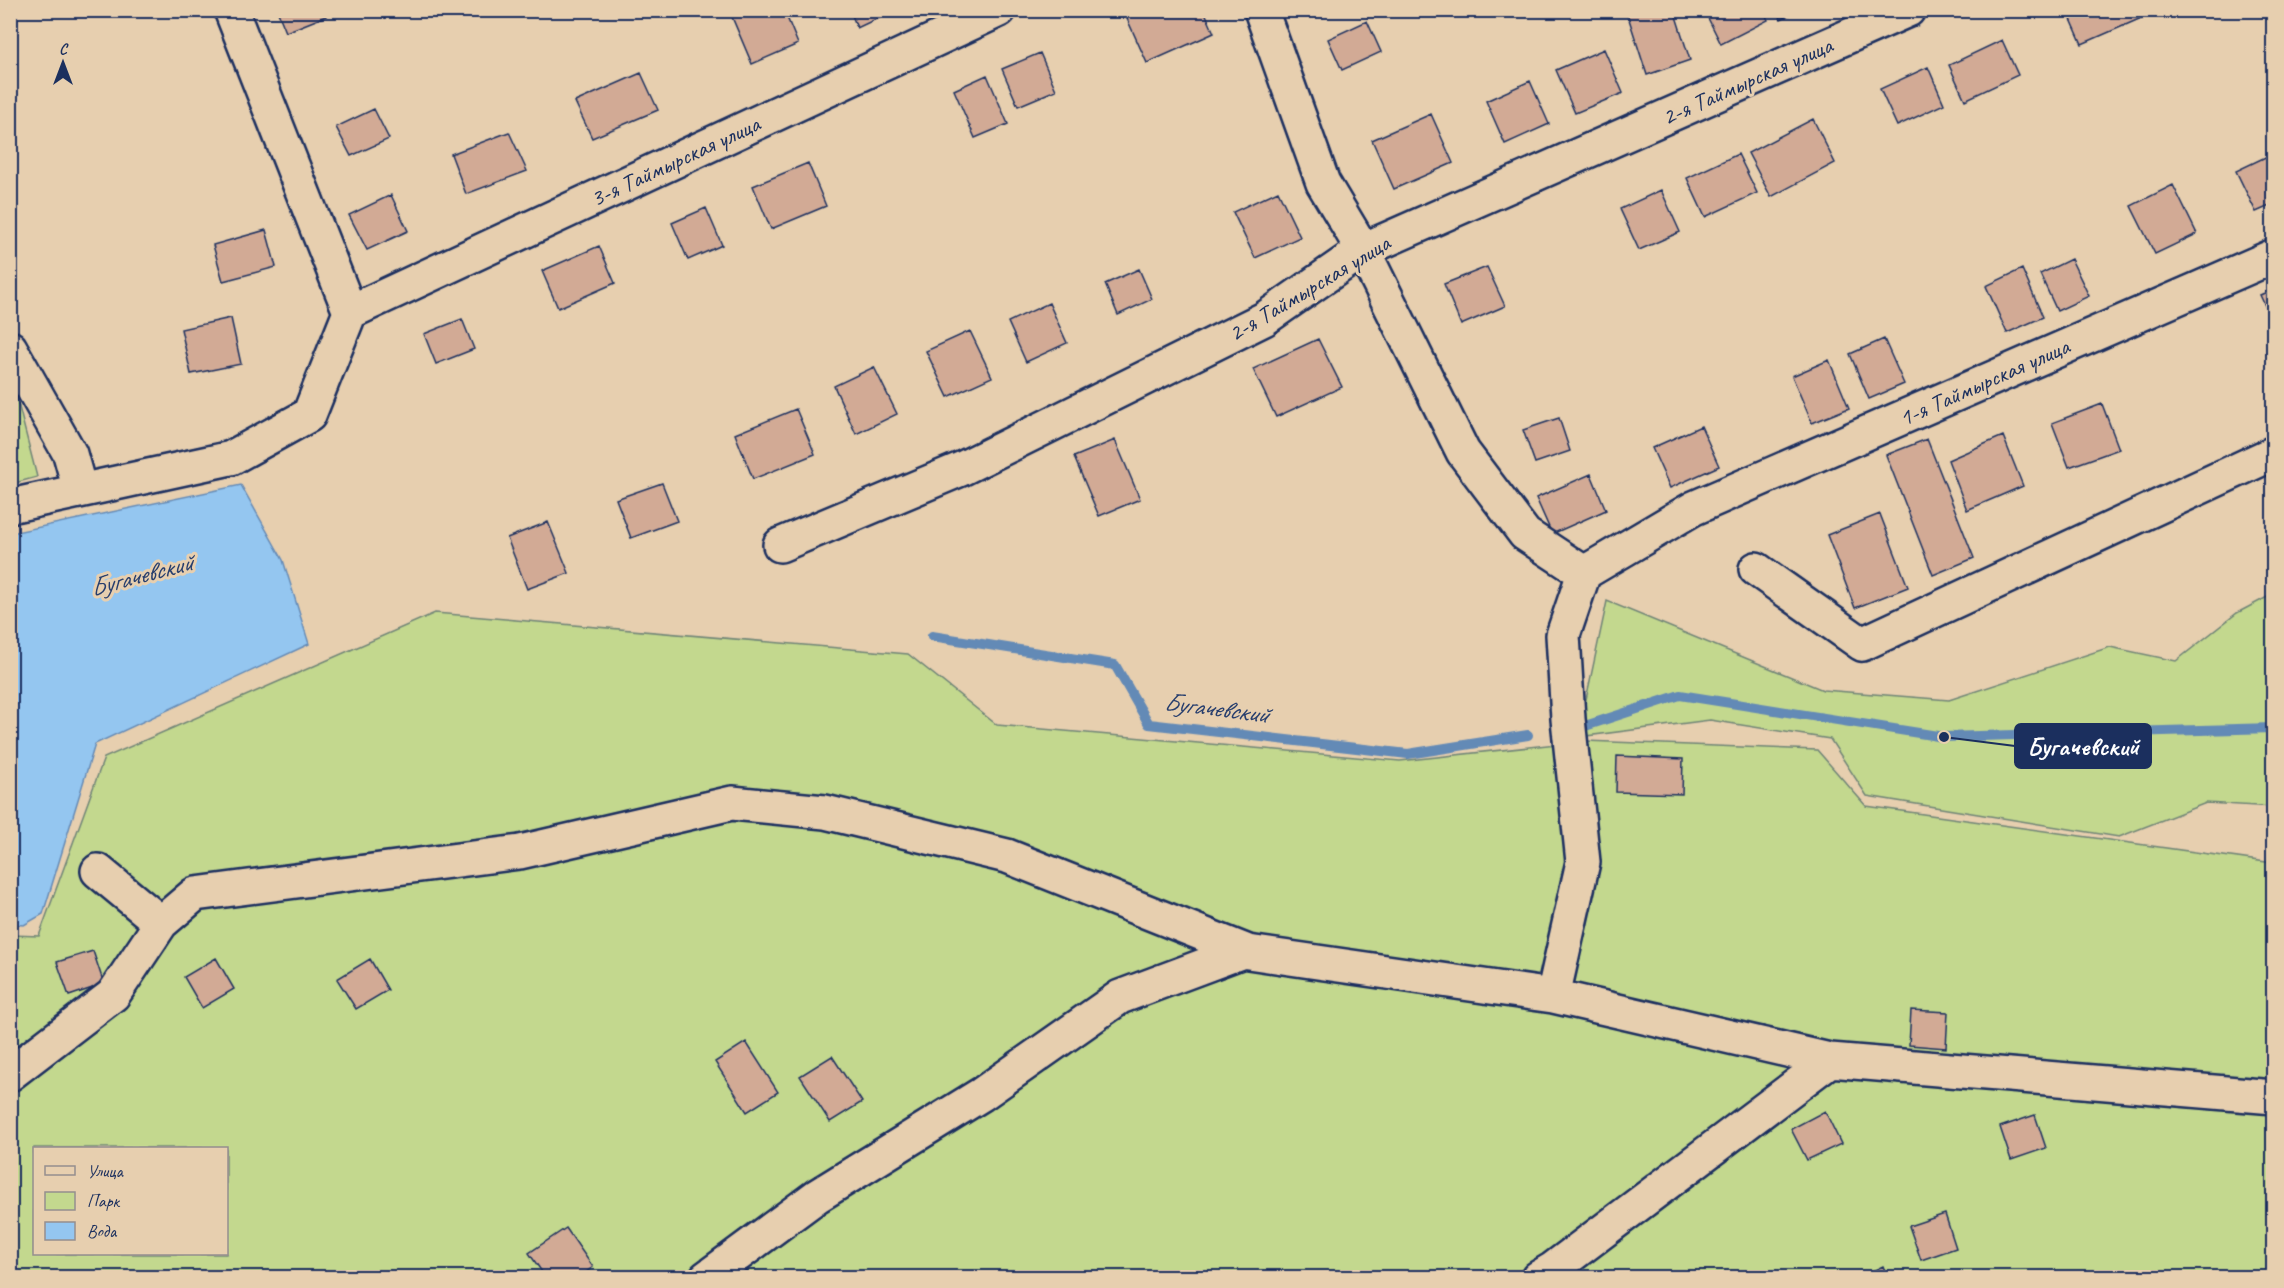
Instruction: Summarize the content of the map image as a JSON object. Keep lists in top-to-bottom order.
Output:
{
  "streets": {
    "street": ["2-я Таймырская улица", "3-я Таймырская улица", "1-я Таймырская улица"]
  },
  "water": ["Бугачевский"],
  "places": ["Бугачевский"],
  "legend": ["Улица", "Парк", "Вода"],
  "north": "top"
}
